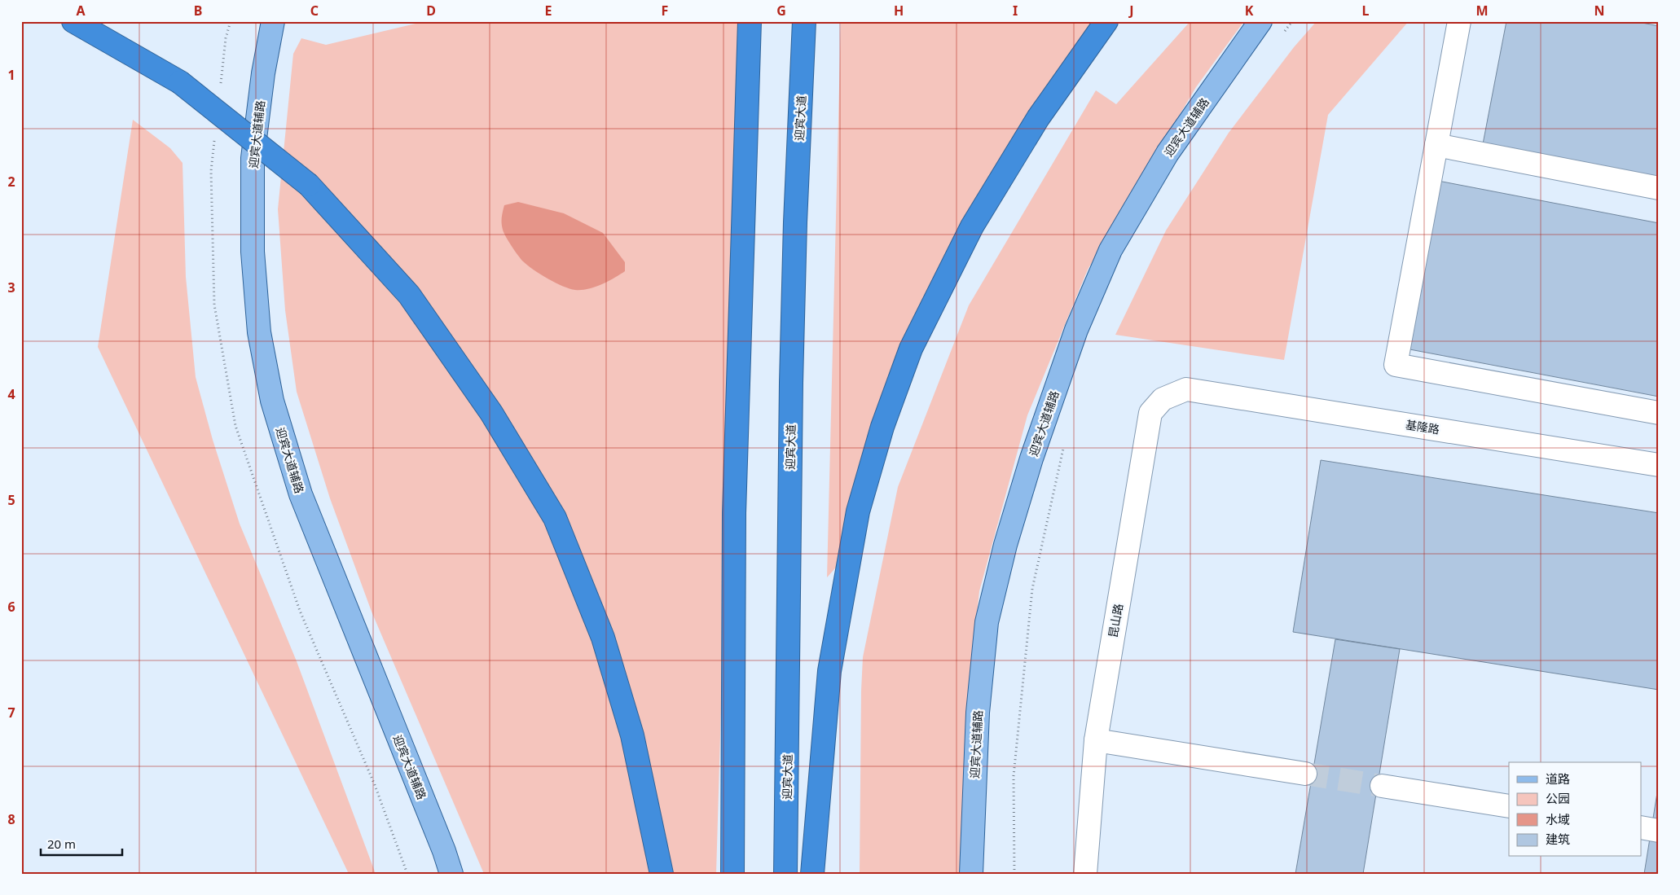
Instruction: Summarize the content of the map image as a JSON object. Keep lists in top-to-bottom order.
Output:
{
  "streets": {
    "highway": ["迎宾大道"],
    "main road": ["迎宾大道辅路"],
    "street": ["基隆路", "昆山路"]
  },
  "crossings": [
    ["基隆路", "昆山路"]
  ],
  "legend": [
    "道路",
    "公园",
    "水域",
    "建筑"
  ],
  "scale_bar": "20 m",
  "grid": {
    "columns": [
      "A",
      "B",
      "C",
      "D",
      "E",
      "F",
      "G",
      "H",
      "I",
      "J",
      "K",
      "L",
      "M",
      "N"
    ],
    "rows": [
      "1",
      "2",
      "3",
      "4",
      "5",
      "6",
      "7",
      "8"
    ]
  }
}
